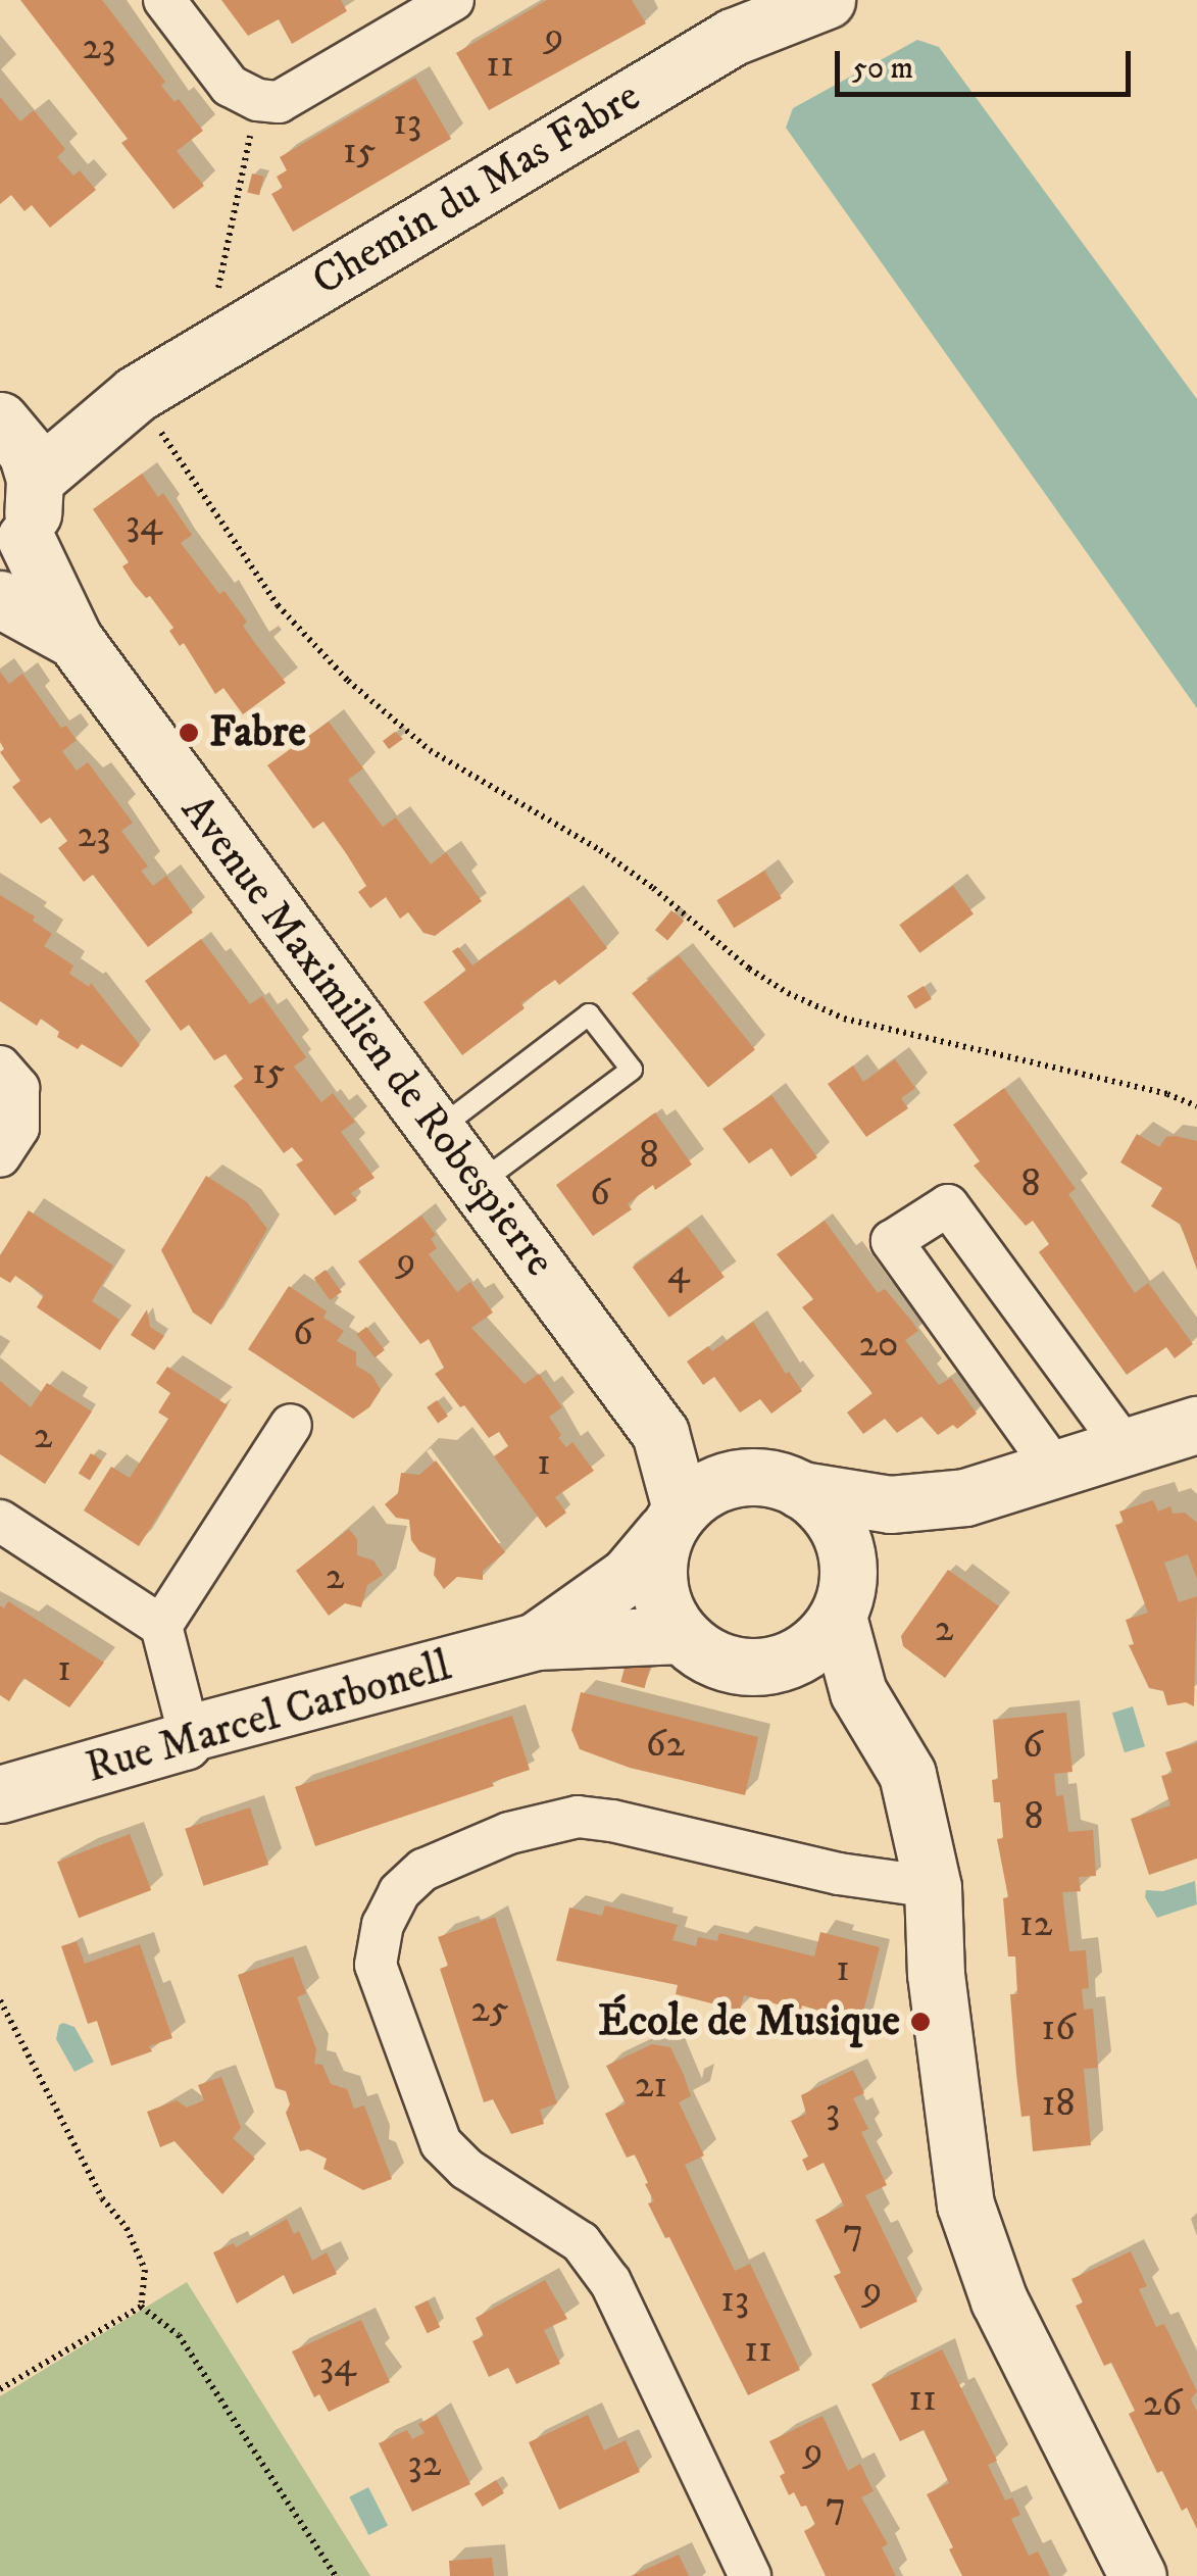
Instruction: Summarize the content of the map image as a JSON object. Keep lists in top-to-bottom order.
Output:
{
  "streets": {
    "street": ["Chemin du Mas Fabre", "Avenue Maximilien de Robespierre", "Rue Marcel Carbonell"]
  },
  "crossings": [
    ["Avenue Maximilien de Robespierre", "Rue Marcel Carbonell"]
  ],
  "places": ["Fabre", "École de Musique"],
  "house_numbers": [
    "9",
    "23",
    "11",
    "13",
    "15",
    "34",
    "23",
    "15",
    "8",
    "8",
    "6",
    "9",
    "4",
    "6",
    "20",
    "2",
    "1",
    "2",
    "2",
    "1",
    "62",
    "6",
    "8",
    "12",
    "1",
    "25",
    "16",
    "21",
    "18",
    "3",
    "7",
    "9",
    "13",
    "11",
    "34",
    "11",
    "26",
    "9",
    "32",
    "7"
  ],
  "scale_bar": "50 m"
}
